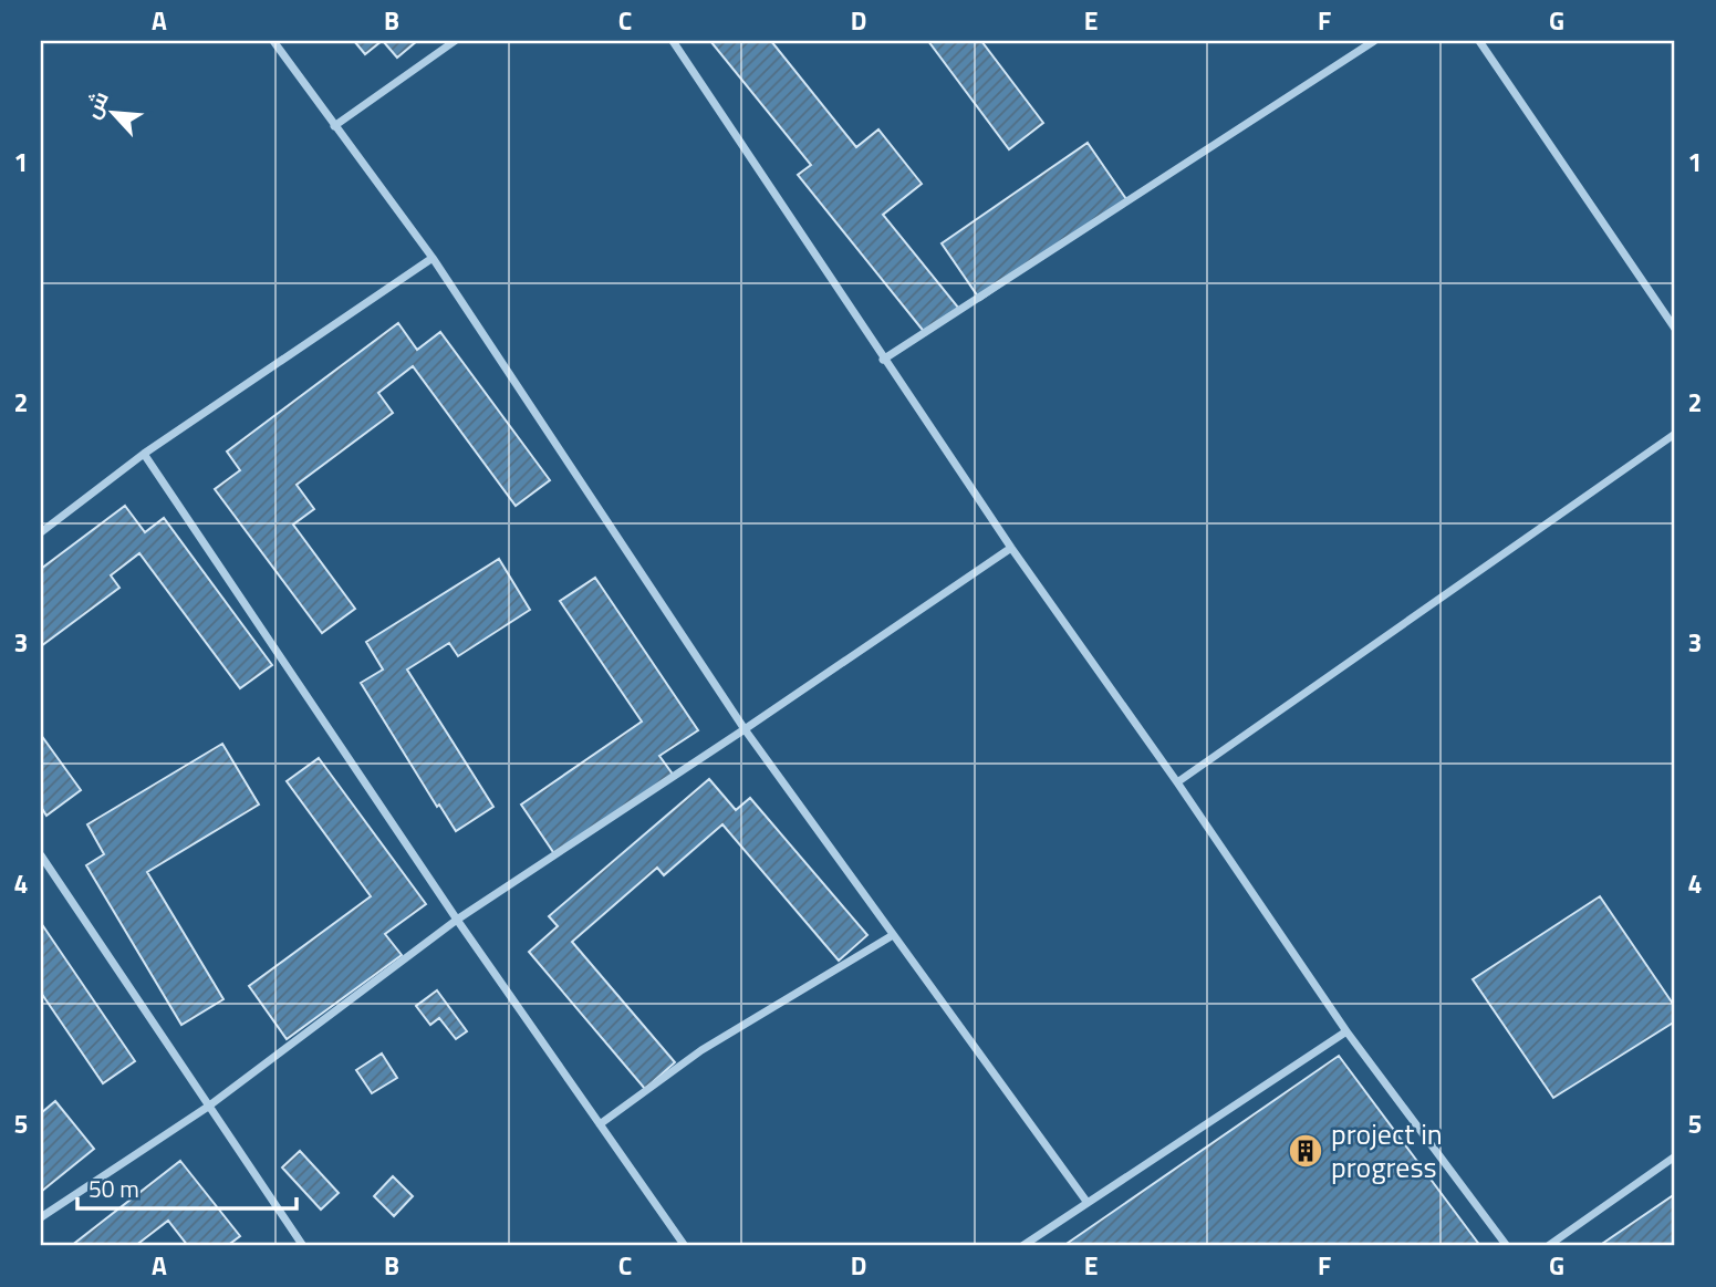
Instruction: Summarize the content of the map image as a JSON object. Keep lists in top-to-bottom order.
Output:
{
  "places": {
    "building": ["project in progress"]
  },
  "scale_bar": "50 m",
  "north": "top left",
  "grid": {
    "columns": [
      "A",
      "B",
      "C",
      "D",
      "E",
      "F",
      "G"
    ],
    "rows": [
      "1",
      "2",
      "3",
      "4",
      "5"
    ]
  }
}
